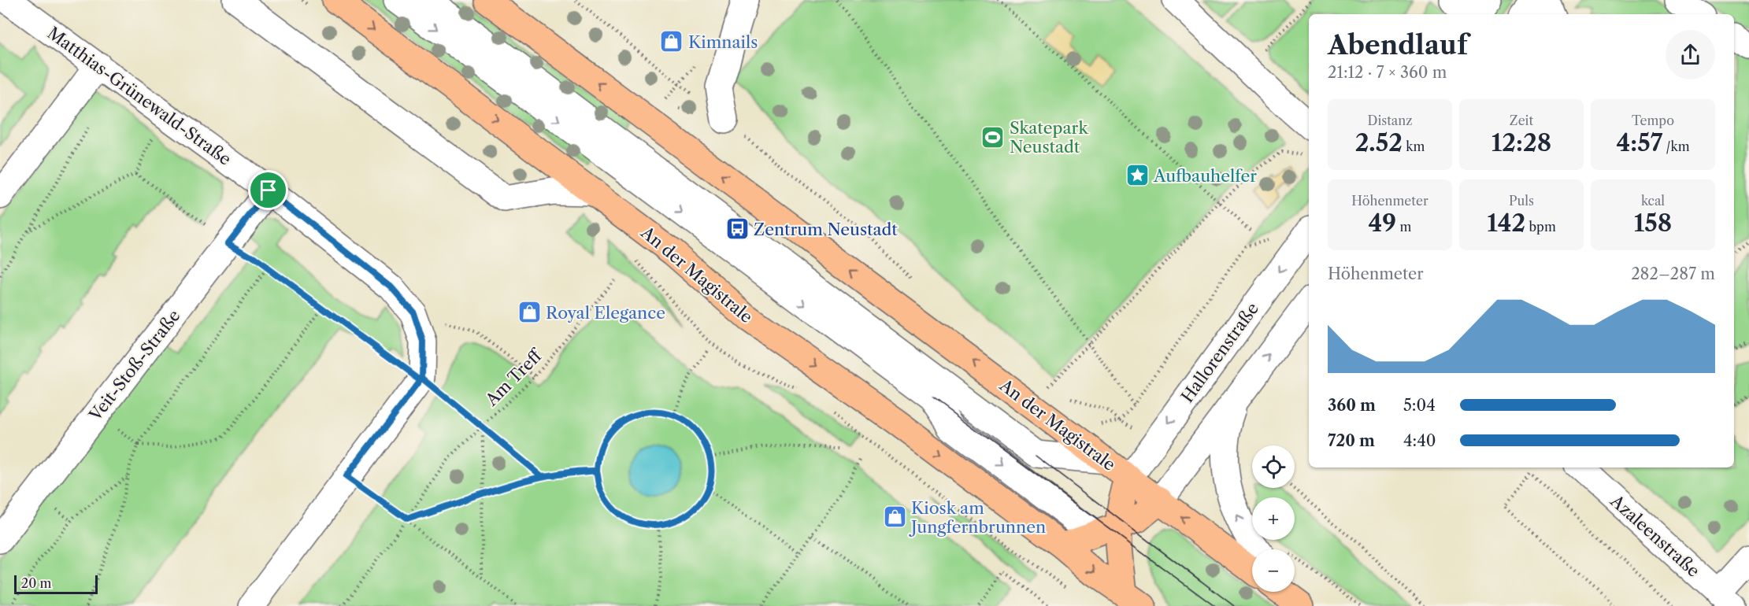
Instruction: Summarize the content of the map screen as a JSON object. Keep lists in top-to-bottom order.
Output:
{
  "streets": {
    "main road": ["An der Magistrale"],
    "street": [
      "Matthias-Grünewald-Straße",
      "Hallorenstraße",
      "Veit-Stoß-Straße",
      "Azaleenstraße"
    ],
    "path": ["Am Treff"]
  },
  "crossings": [
    ["Matthias-Grünewald-Straße", "Veit-Stoß-Straße"],
    ["An der Magistrale", "Hallorenstraße"]
  ],
  "places": {
    "shop": ["Kimnails", "Royal Elegance", "Kiosk am Jungfernbrunnen"],
    "sports": ["Skatepark Neustadt"],
    "place": ["Aufbauhelfer"],
    "bus stop": ["Zentrum Neustadt"]
  },
  "scale_bar": "20 m",
  "page": {
    "heading": ["Abendlauf", "21:12 · 7 × 360 m"],
    "stats": [
      ["Distanz", "2.52 km"],
      ["Zeit", "12:28"],
      ["Tempo", "4:57 /km"],
      ["Höhenmeter", "49 m"],
      ["Puls", "142 bpm"],
      ["kcal", "158"]
    ],
    "chart": ["Höhenmeter", "282–287 m"],
    "list": [
      {
        "name": "360 m",
        "note": "5:04"
      },
      {
        "name": "720 m",
        "note": "4:40"
      }
    ],
    "map_buttons": ["+", "−"],
    "scale": "20 m"
  }
}
